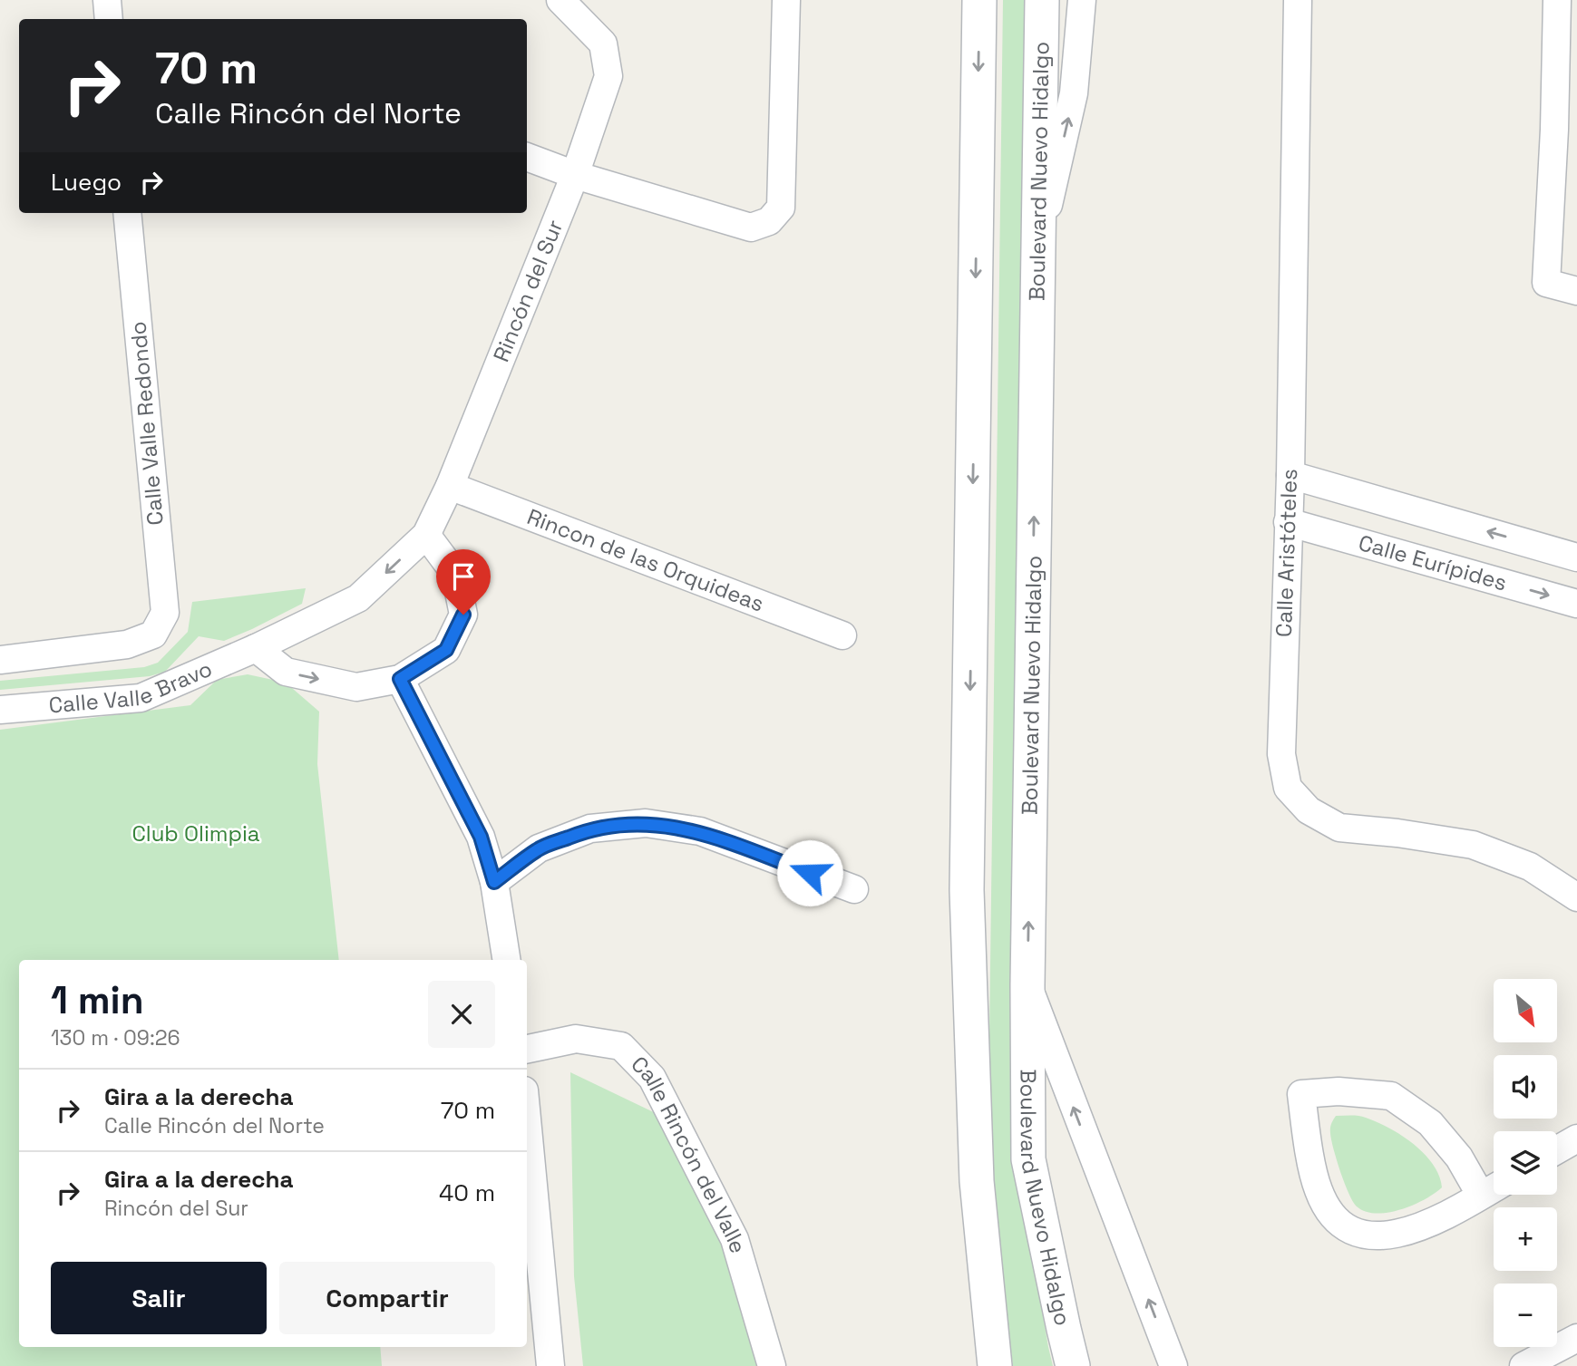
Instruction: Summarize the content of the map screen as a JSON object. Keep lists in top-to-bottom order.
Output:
{
  "streets": {
    "street": [
      "Boulevard Nuevo Hidalgo",
      "Rincón del Sur",
      "Calle Valle Redondo",
      "Calle Aristóteles",
      "Rincon de las Orquideas",
      "Calle Eurípides",
      "Calle Valle Bravo",
      "Calle Rincón del Valle"
    ]
  },
  "crossings": [
    ["Rincón del Sur", "Rincon de las Orquideas"],
    ["Rincón del Sur", "Calle Valle Bravo"],
    ["Calle Valle Redondo", "Calle Valle Bravo"],
    ["Calle Aristóteles", "Calle Eurípides"]
  ],
  "parks": ["Club Olimpia"],
  "north": "bottom right",
  "page": {
    "turn": ["70 m", "Calle Rincón del Norte"],
    "then": "Luego",
    "heading": ["1 min", "130 m · 09:26"],
    "map_buttons": ["+", "−"],
    "list": [
      {
        "name": "Gira a la derecha",
        "note": "Calle Rincón del Norte",
        "value": "70 m"
      },
      {
        "name": "Gira a la derecha",
        "note": "Rincón del Sur",
        "value": "40 m"
      }
    ],
    "buttons": ["Salir", "Compartir"]
  }
}
